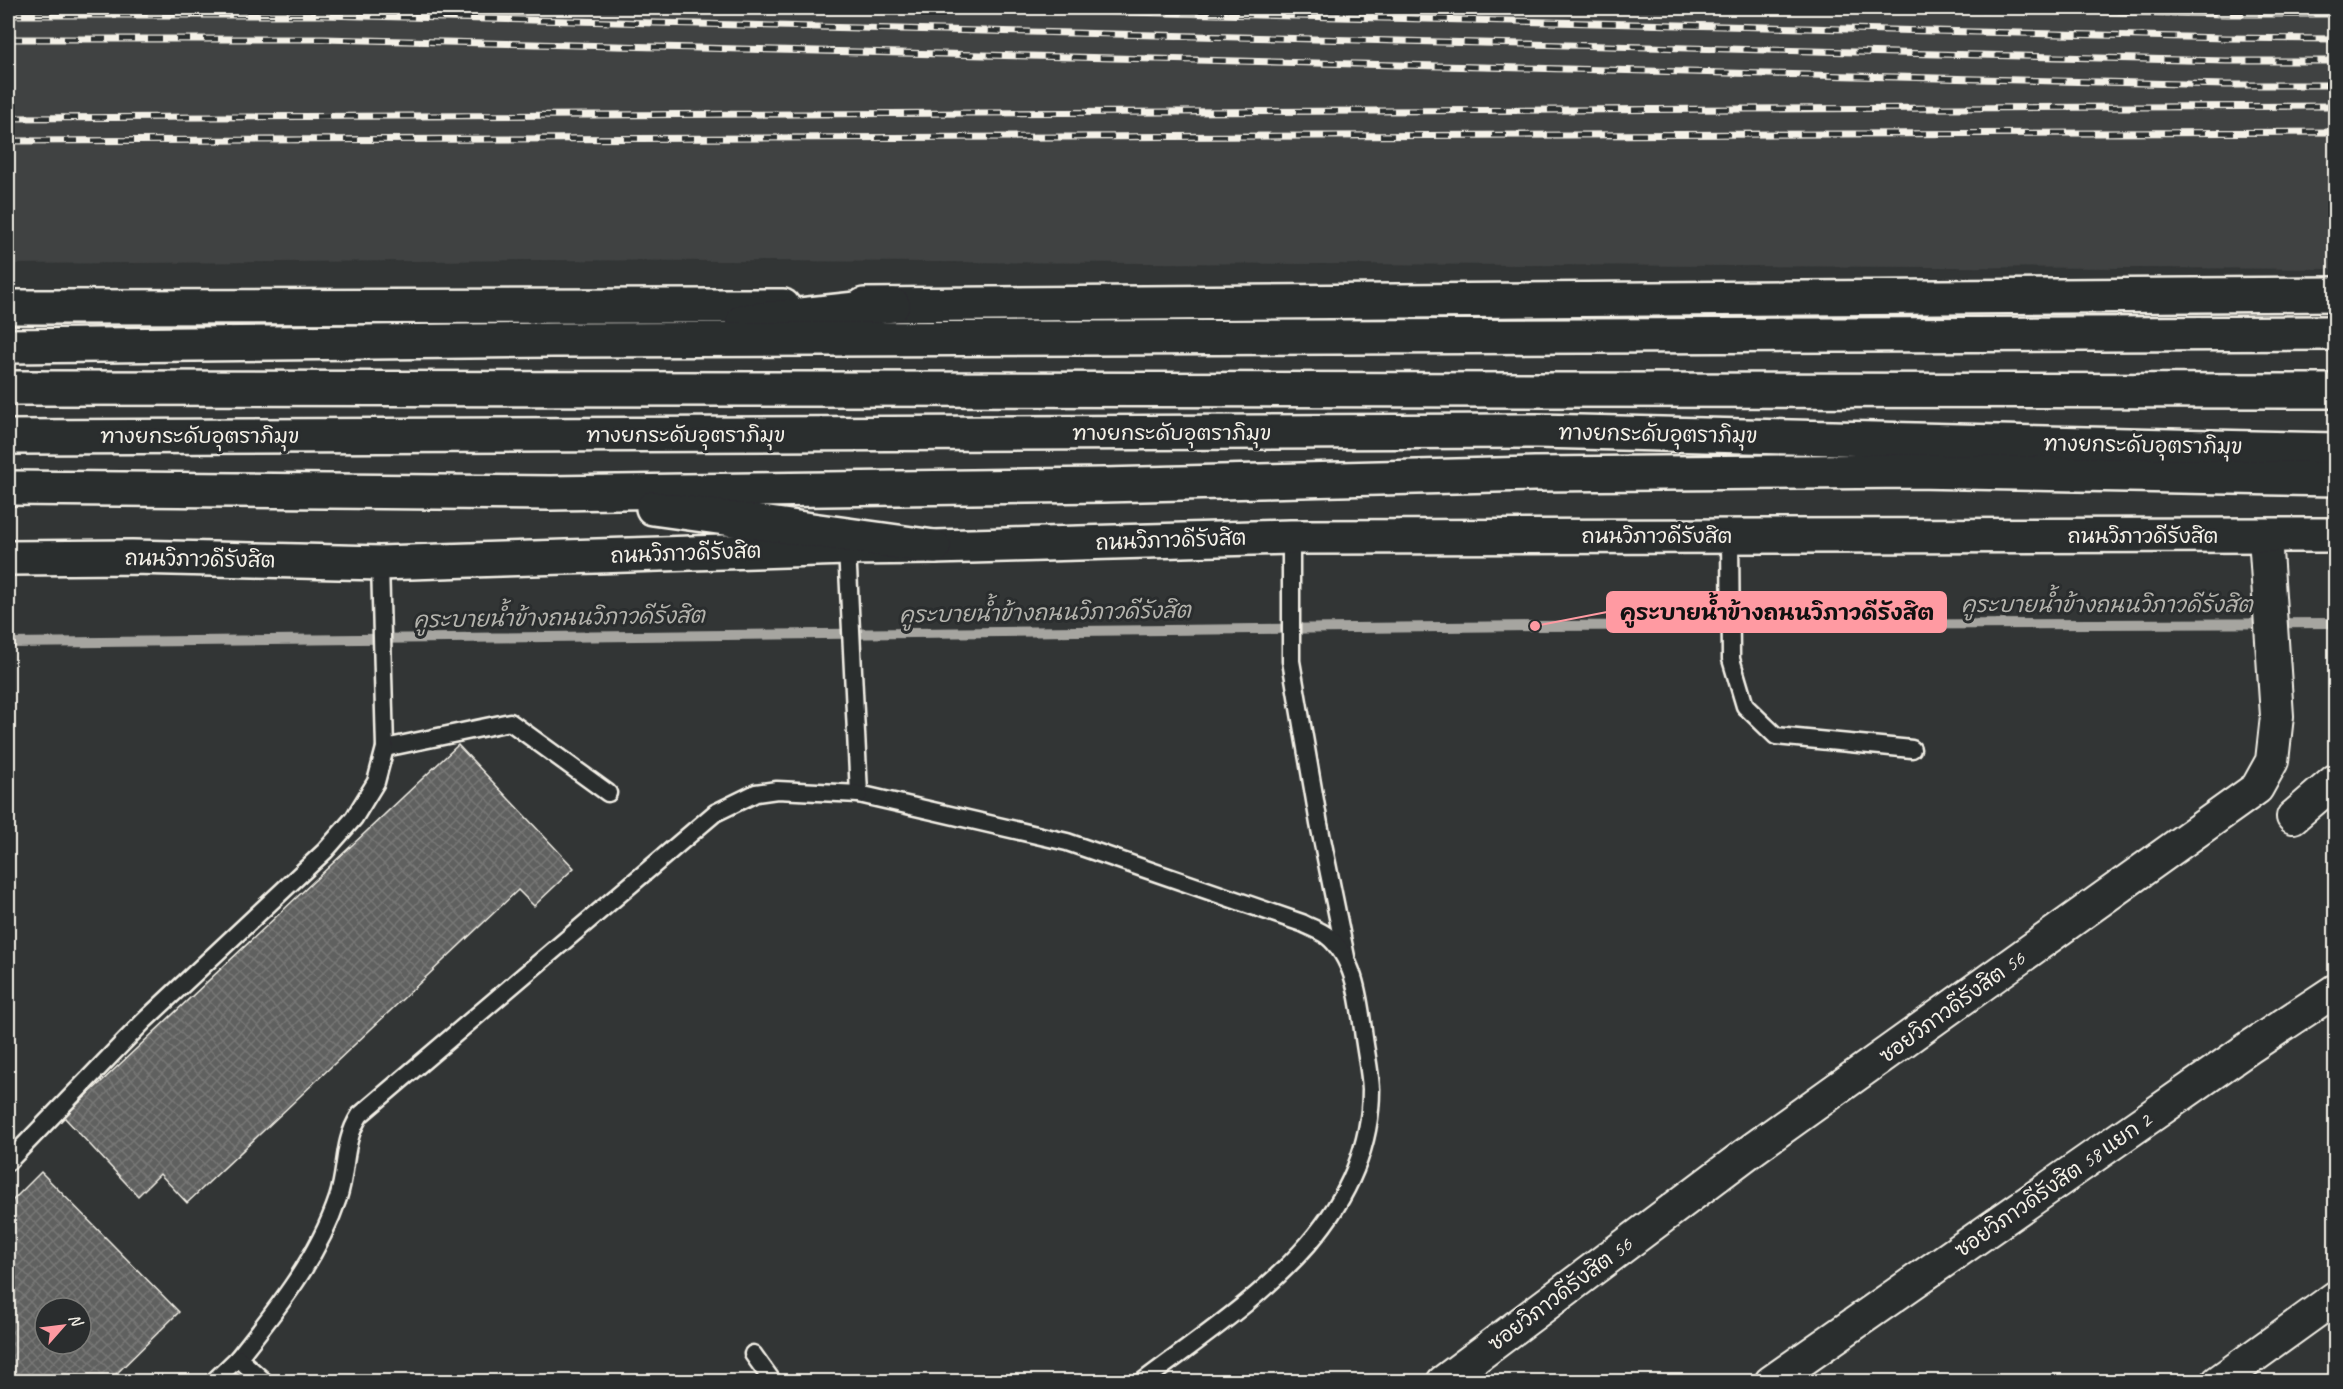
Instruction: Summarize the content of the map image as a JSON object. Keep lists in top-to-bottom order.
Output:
{
  "streets": {
    "main road": ["ทางยกระดับอุตราภิมุข", "ถนนวิภาวดีรังสิต"],
    "street": ["ซอยวิภาวดีรังสิต 56", "ซอยวิภาวดีรังสิต 58 แยก 2"]
  },
  "crossings": [
    ["ถนนวิภาวดีรังสิต", "ซอยวิภาวดีรังสิต 56"]
  ],
  "water": ["คูระบายน้ำข้างถนนวิภาวดีรังสิต"],
  "places": ["คูระบายน้ำข้างถนนวิภาวดีรังสิต"],
  "north": "top right"
}
